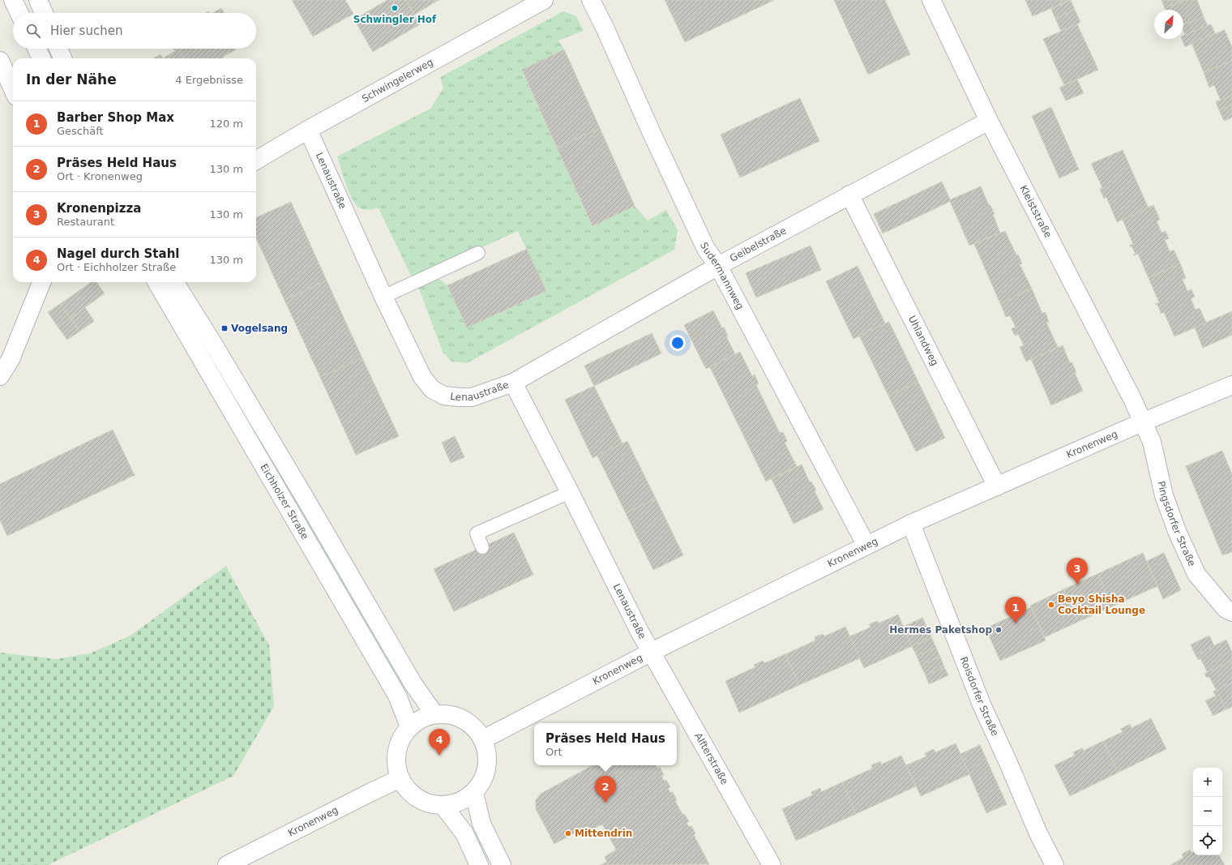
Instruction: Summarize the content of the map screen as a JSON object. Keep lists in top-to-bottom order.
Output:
{
  "streets": {
    "street": [
      "Schwingelerweg",
      "Lenaustraße",
      "Kleiststraße",
      "Geibelstraße",
      "Sudermannweg",
      "Uhlandweg",
      "Kronenweg",
      "Eichholzer Straße",
      "Pingsdorfer Straße",
      "Roisdorfer Straße",
      "Alfterstraße"
    ]
  },
  "crossings": [
    ["Schwingelerweg", "Lenaustraße"],
    ["Lenaustraße", "Geibelstraße"],
    ["Lenaustraße", "Kronenweg"],
    ["Lenaustraße", "Alfterstraße"],
    ["Kleiststraße", "Geibelstraße"],
    ["Kleiststraße", "Kronenweg"],
    ["Kleiststraße", "Pingsdorfer Straße"],
    ["Geibelstraße", "Sudermannweg"],
    ["Geibelstraße", "Uhlandweg"],
    ["Sudermannweg", "Kronenweg"],
    ["Uhlandweg", "Kronenweg"],
    ["Kronenweg", "Eichholzer Straße"],
    ["Kronenweg", "Pingsdorfer Straße"],
    ["Kronenweg", "Roisdorfer Straße"],
    ["Kronenweg", "Alfterstraße"]
  ],
  "places": {
    "other": [
      "Schwingler Hof",
      "Beyo Shisha Cocktail Lounge",
      "Hermes Paketshop",
      "Mittendrin"
    ],
    "transit": ["Vogelsang"]
  },
  "north": "top right",
  "page": {
    "search": "Hier suchen",
    "heading": ["In der Nähe", "4 Ergebnisse"],
    "list": [
      {
        "mark": "1",
        "name": "Barber Shop Max",
        "note": "Geschäft",
        "value": "120 m"
      },
      {
        "mark": "2",
        "name": "Präses Held Haus",
        "note": "Ort · Kronenweg",
        "value": "130 m"
      },
      {
        "mark": "3",
        "name": "Kronenpizza",
        "note": "Restaurant",
        "value": "130 m"
      },
      {
        "mark": "4",
        "name": "Nagel durch Stahl",
        "note": "Ort · Eichholzer Straße",
        "value": "130 m"
      }
    ],
    "pins": [
      "3",
      "1",
      "4",
      "2"
    ],
    "popup": ["Präses Held Haus", "Ort"],
    "map_buttons": ["+", "−"]
  }
}
